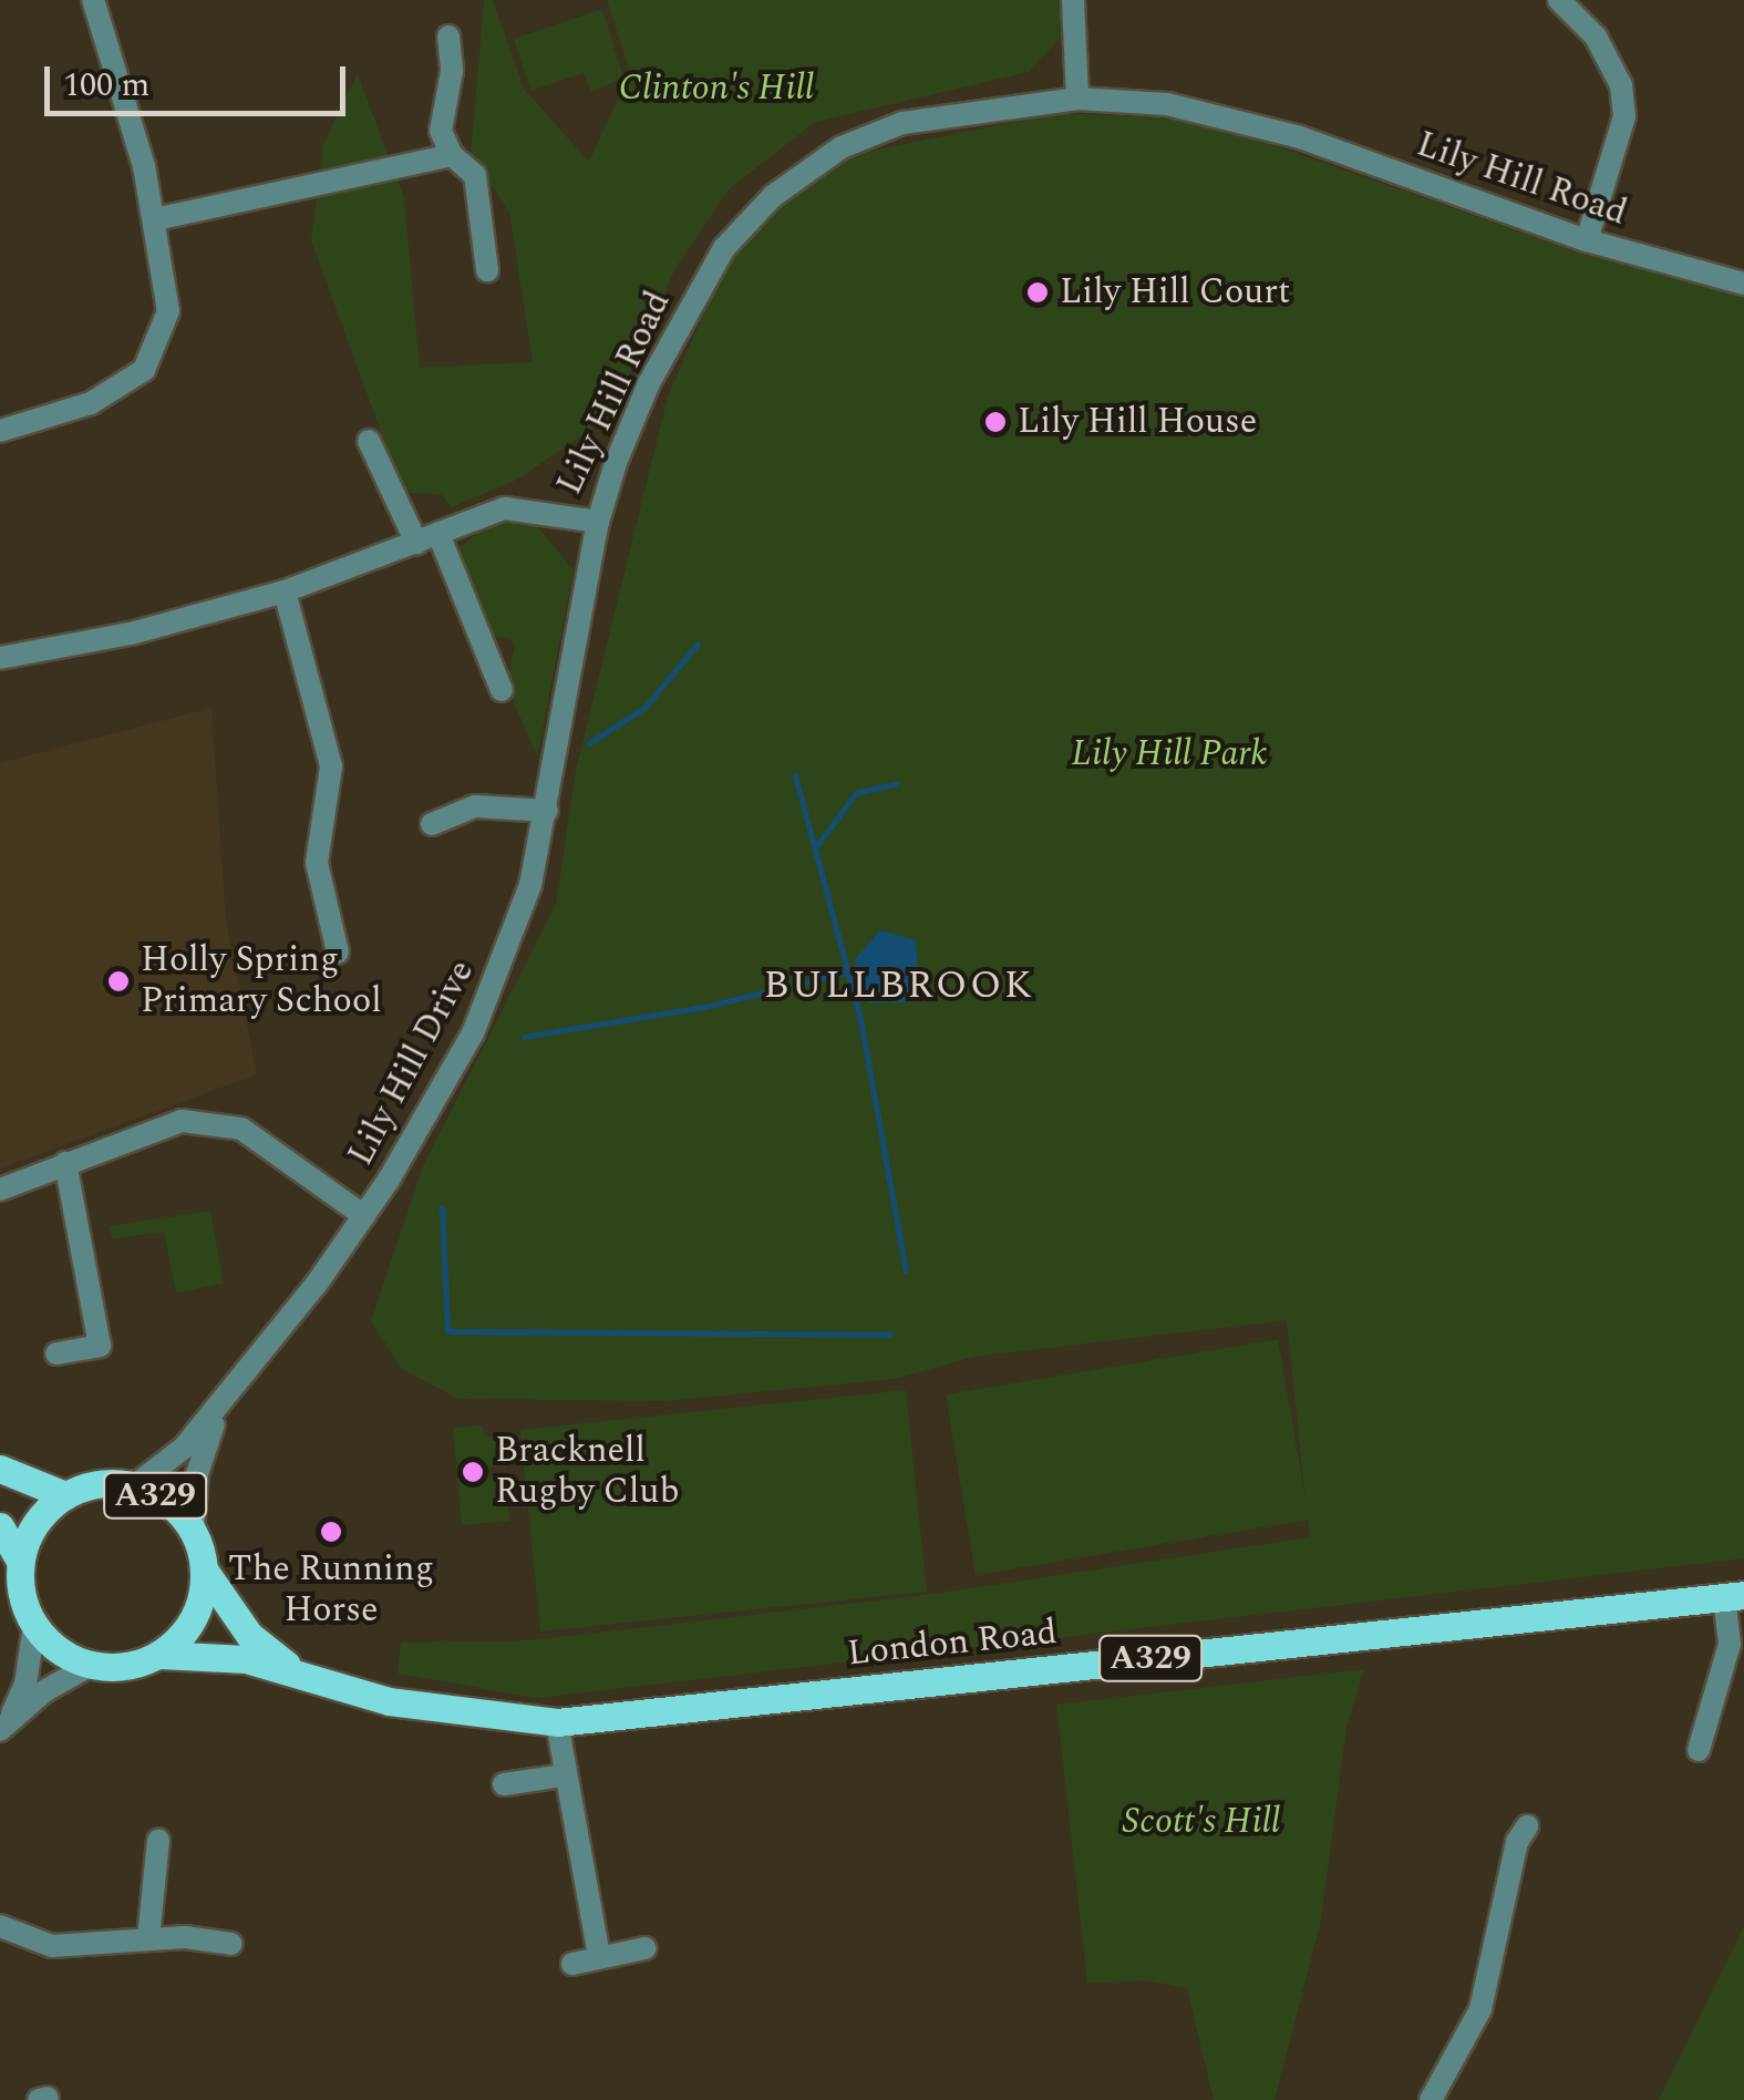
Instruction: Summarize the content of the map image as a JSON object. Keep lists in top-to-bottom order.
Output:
{
  "streets": {
    "main road": ["A329", "London Road"],
    "street": ["Lily Hill Road", "Lily Hill Drive"]
  },
  "crossings": [
    ["Lily Hill Road", "Lily Hill Drive"],
    ["Lily Hill Drive", "A329"],
    ["Lily Hill Drive", "London Road"],
    ["A329", "London Road"]
  ],
  "districts": ["BULLBROOK"],
  "parks": ["Clinton's Hill", "Lily Hill Park", "Scott's Hill"],
  "places": [
    "Lily Hill Court",
    "Lily Hill House",
    "Holly Spring Primary School",
    "Bracknell Rugby Club",
    "The Running Horse"
  ],
  "scale_bar": "100 m"
}
